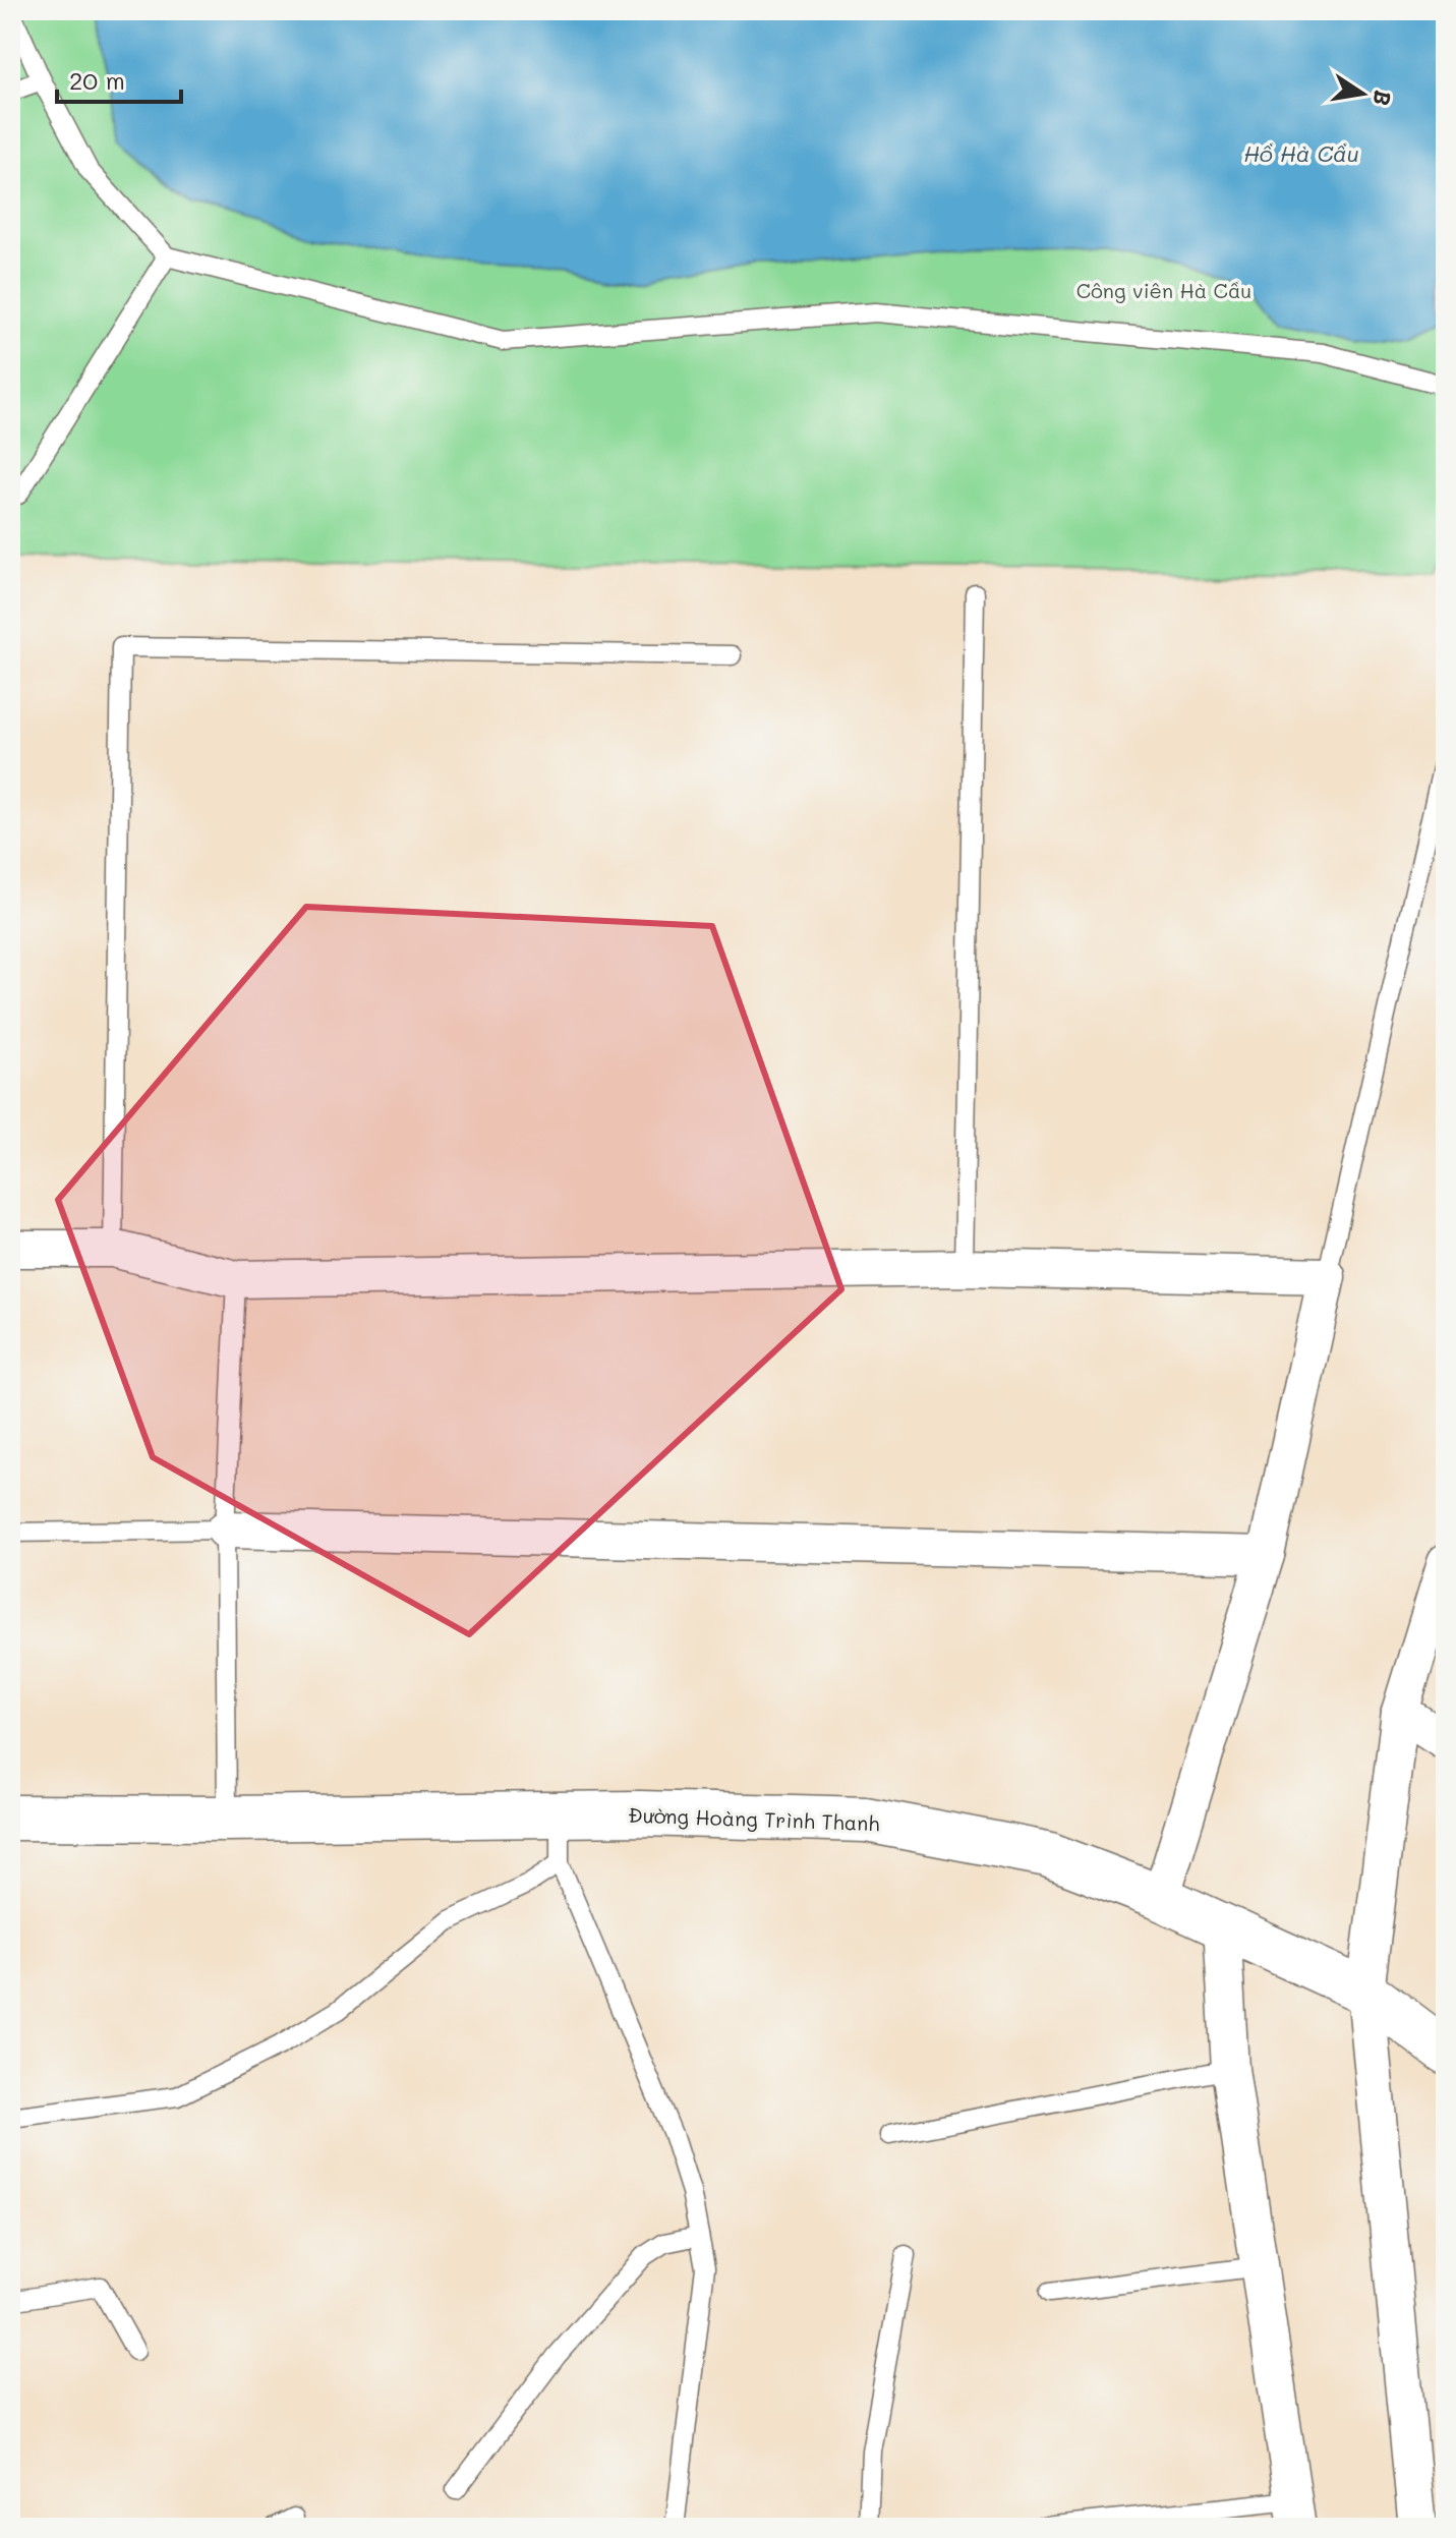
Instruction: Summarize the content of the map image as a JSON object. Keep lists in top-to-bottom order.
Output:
{
  "streets": {
    "street": ["Đường Hoàng Trình Thanh"]
  },
  "water": ["Hồ Hà Cầu"],
  "parks": ["Công viên Hà Cầu"],
  "scale_bar": "20 m",
  "north": "right"
}
